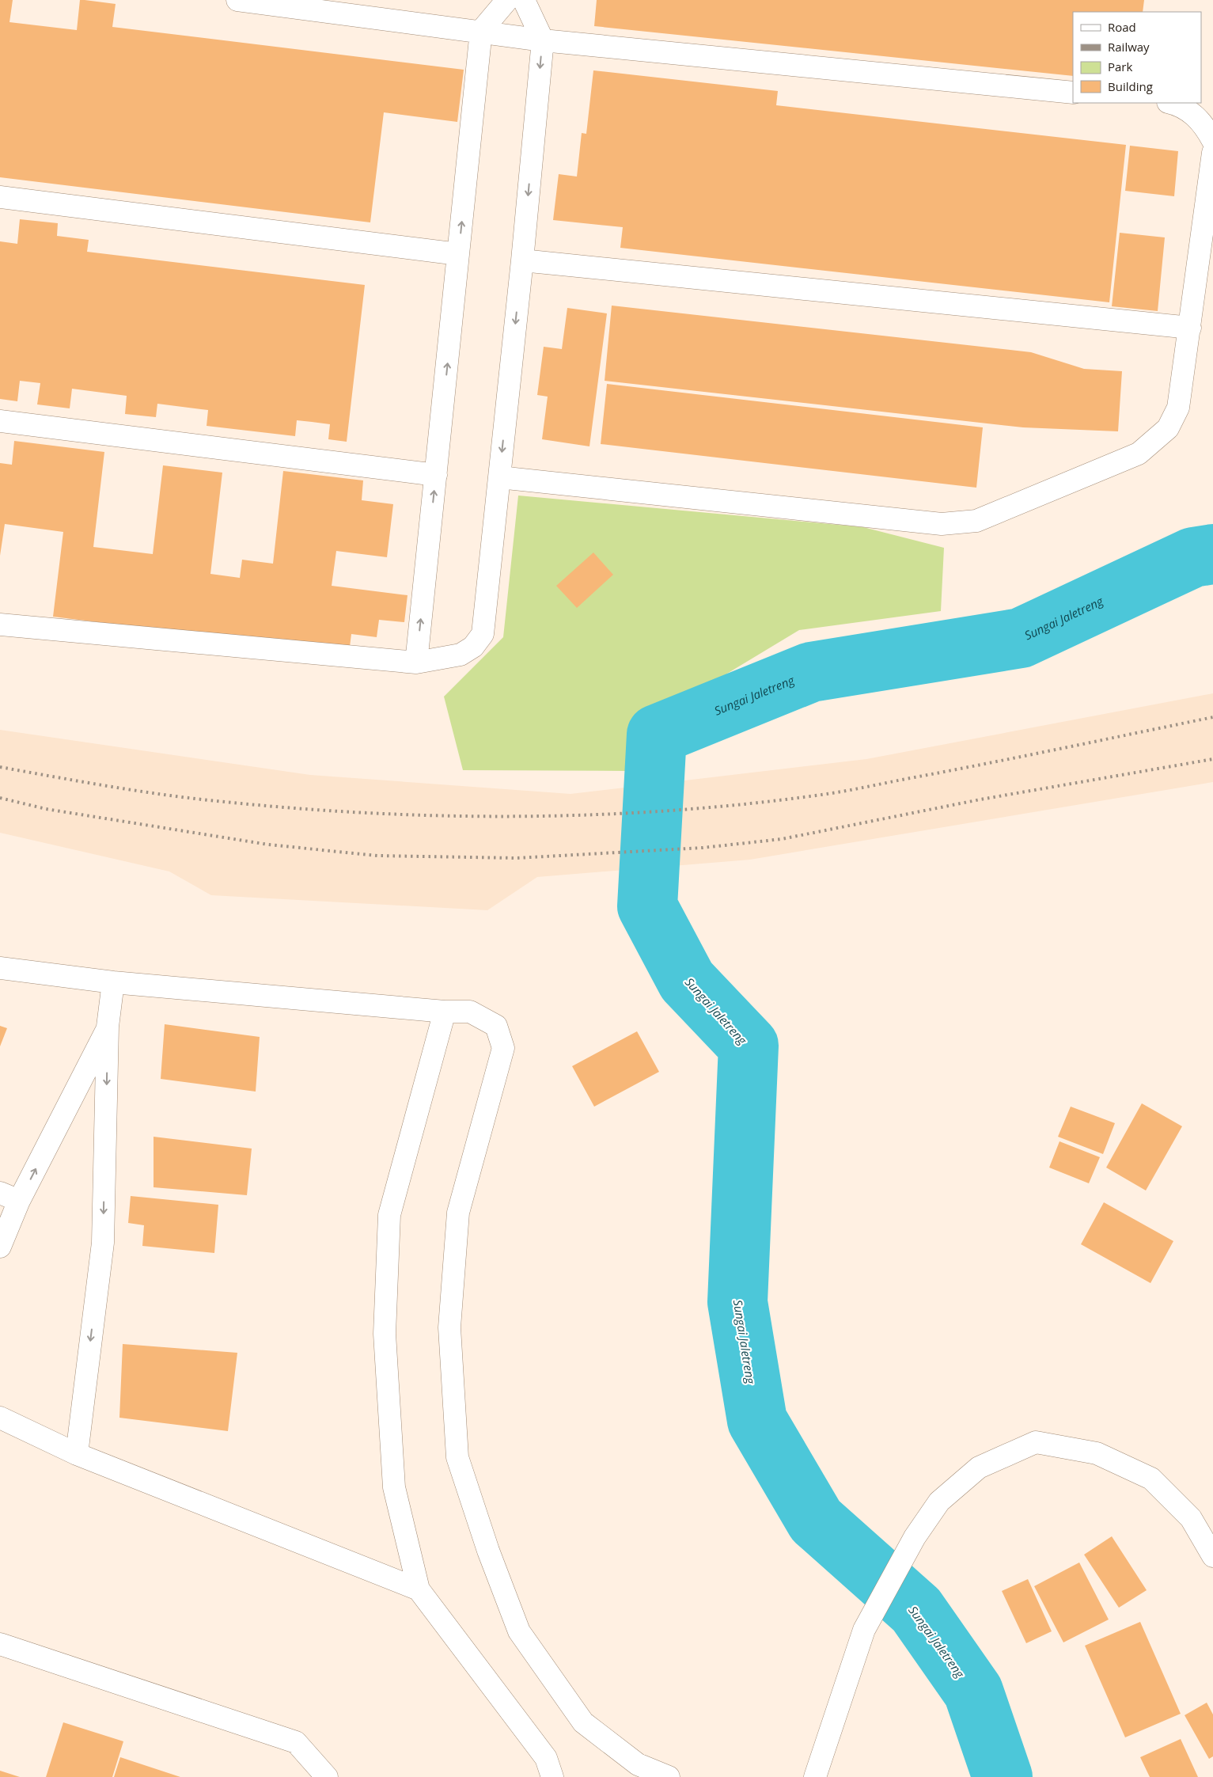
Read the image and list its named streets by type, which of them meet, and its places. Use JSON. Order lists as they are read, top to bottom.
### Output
{
  "water": ["Sungai Jaletreng"],
  "legend": [
    "Road",
    "Railway",
    "Park",
    "Building"
  ]
}
